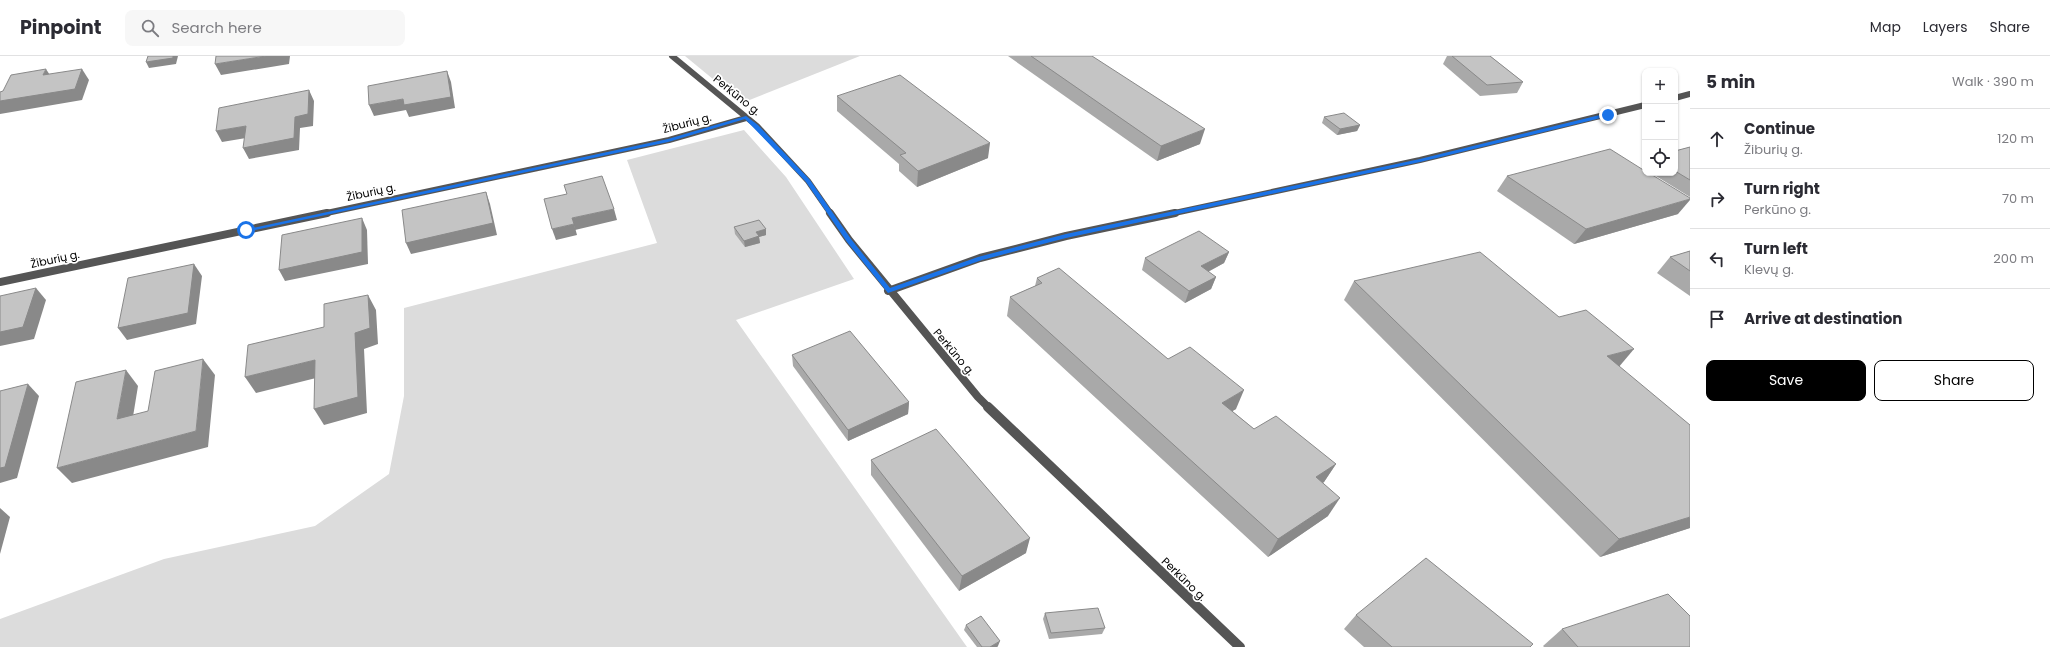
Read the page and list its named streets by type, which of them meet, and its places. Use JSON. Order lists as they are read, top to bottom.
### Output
{
  "streets": {
    "street": ["Perkūno g.", "Žiburių g."]
  },
  "crossings": [
    ["Perkūno g.", "Žiburių g."]
  ],
  "page": {
    "header": "Pinpoint",
    "search": "Search here",
    "nav": ["Map", "Layers", "Share"],
    "heading": ["5 min", "Walk · 390 m"],
    "map_buttons": ["+", "−"],
    "list": [
      ["Continue", "Žiburių g.", "120 m"],
      ["Turn right", "Perkūno g.", "70 m"],
      ["Turn left", "Klevų g.", "200 m"],
      "Arrive at destination"
    ],
    "buttons": ["Save", "Share"]
  }
}
